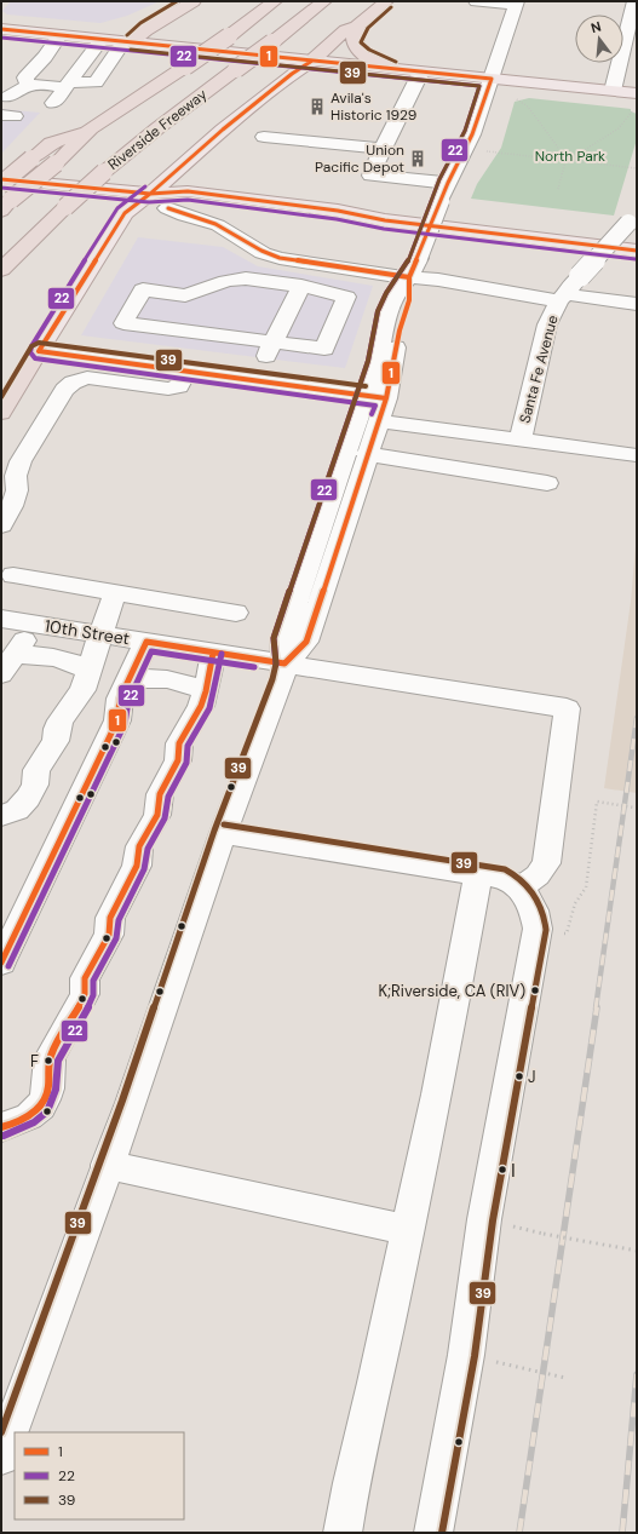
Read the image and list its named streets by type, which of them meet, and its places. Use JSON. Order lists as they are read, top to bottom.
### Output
{
  "streets": {
    "highway": ["Riverside Freeway"],
    "street": ["Santa Fe Avenue", "10th Street"]
  },
  "parks": ["North Park"],
  "places": {
    "building": ["Avila's Historic 1929", "Union Pacific Depot"],
    "other": [
      "K;Riverside, CA (RIV)",
      "F",
      "J",
      "I"
    ]
  },
  "lines": ["transit line 39", "transit line 1", "transit line 22"],
  "legend": ["1", "22", "39"],
  "north": "top"
}
